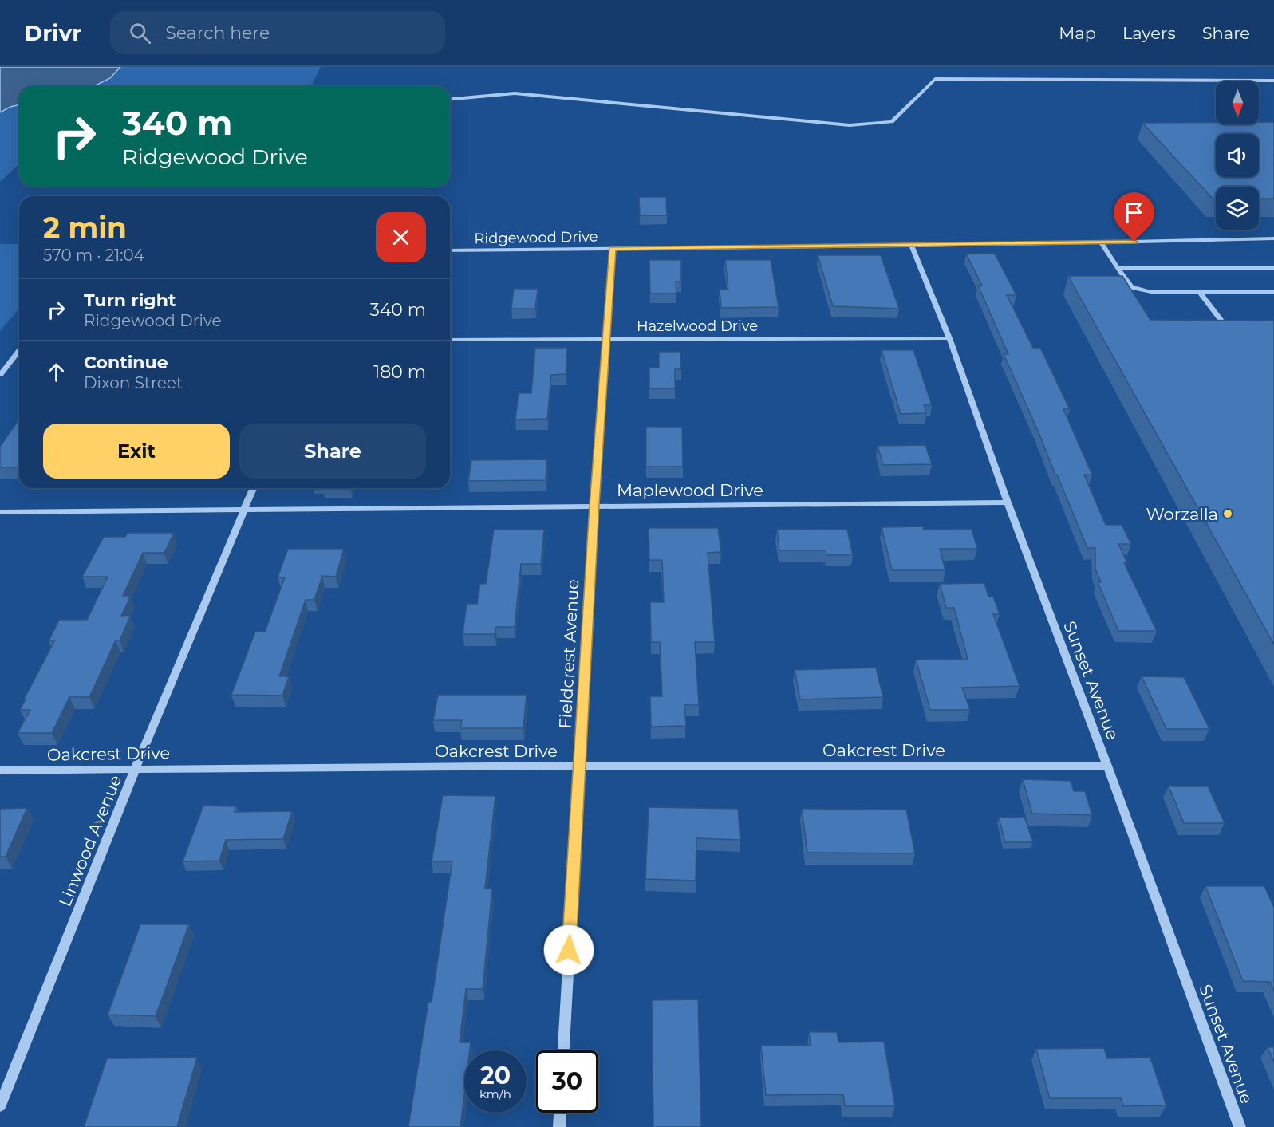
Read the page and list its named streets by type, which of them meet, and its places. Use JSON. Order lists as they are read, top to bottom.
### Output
{
  "streets": {
    "street": [
      "Ridgewood Drive",
      "Hazelwood Drive",
      "Maplewood Drive",
      "Fieldcrest Avenue",
      "Sunset Avenue",
      "Oakcrest Drive",
      "Linwood Avenue"
    ]
  },
  "crossings": [
    ["Ridgewood Drive", "Fieldcrest Avenue"],
    ["Ridgewood Drive", "Sunset Avenue"],
    ["Hazelwood Drive", "Fieldcrest Avenue"],
    ["Hazelwood Drive", "Sunset Avenue"],
    ["Maplewood Drive", "Fieldcrest Avenue"],
    ["Maplewood Drive", "Sunset Avenue"],
    ["Maplewood Drive", "Linwood Avenue"],
    ["Fieldcrest Avenue", "Oakcrest Drive"],
    ["Sunset Avenue", "Oakcrest Drive"],
    ["Oakcrest Drive", "Linwood Avenue"]
  ],
  "places": ["Worzalla"],
  "north": "bottom",
  "page": {
    "header": "Drivr",
    "search": "Search here",
    "nav": ["Map", "Layers", "Share"],
    "turn": ["340 m", "Ridgewood Drive"],
    "heading": ["2 min", "570 m · 21:04"],
    "list": [
      {
        "name": "Turn right",
        "note": "Ridgewood Drive",
        "value": "340 m"
      },
      {
        "name": "Continue",
        "note": "Dixon Street",
        "value": "180 m"
      }
    ],
    "buttons": ["Exit", "Share"],
    "speed": "20 km/h",
    "limit": "30"
  }
}
